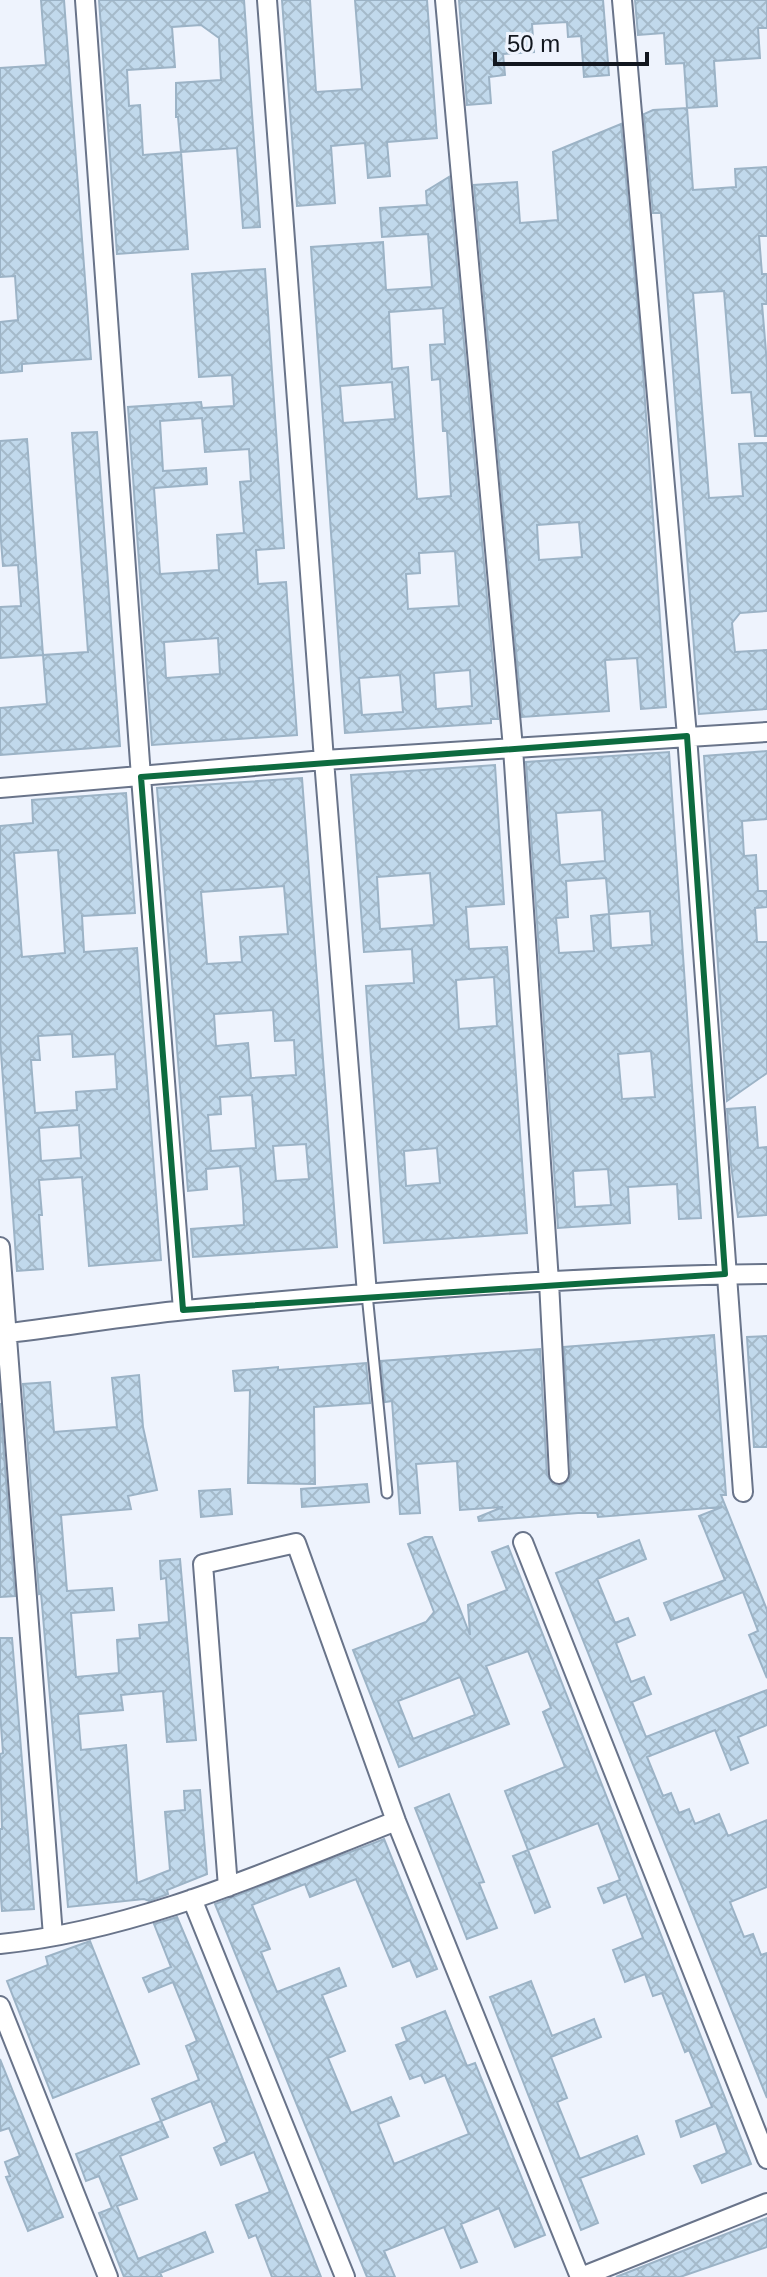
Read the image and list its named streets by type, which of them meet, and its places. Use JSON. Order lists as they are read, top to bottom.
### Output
{
  "scale_bar": "50 m"
}
